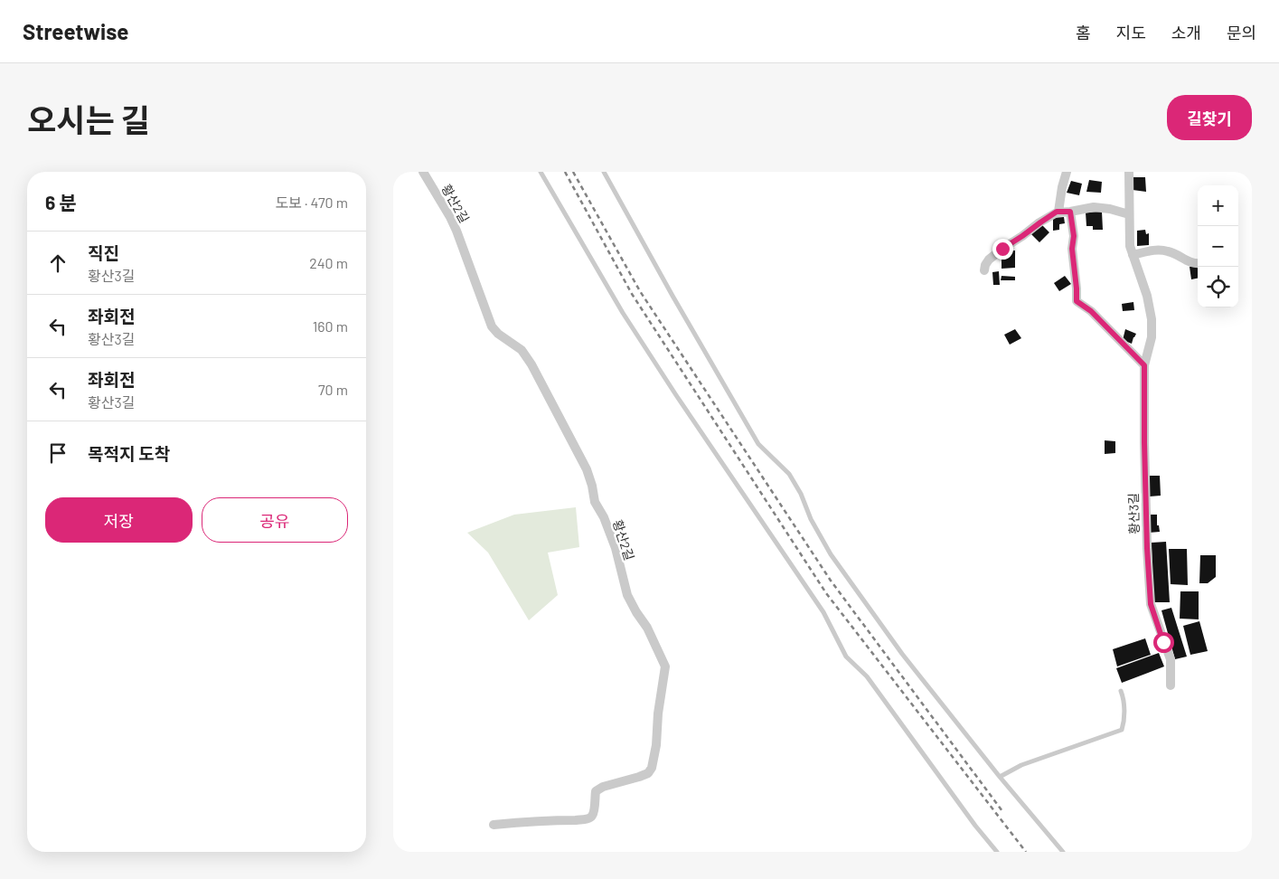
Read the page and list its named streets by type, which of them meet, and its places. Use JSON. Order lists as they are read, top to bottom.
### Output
{
  "streets": {
    "street": ["황산2길", "황산3길"]
  },
  "page": {
    "header": "Streetwise",
    "nav": [
      "홈",
      "지도",
      "소개",
      "문의"
    ],
    "title": "오시는 길",
    "buttons": [
      "길찾기",
      ["저장", "공유"]
    ],
    "heading": ["6 분", "도보 · 470 m"],
    "map_buttons": ["+", "−"],
    "list": [
      ["직진", "황산3길", "240 m"],
      ["좌회전", "황산3길", "160 m"],
      ["좌회전", "황산3길", "70 m"],
      "목적지 도착"
    ]
  }
}
